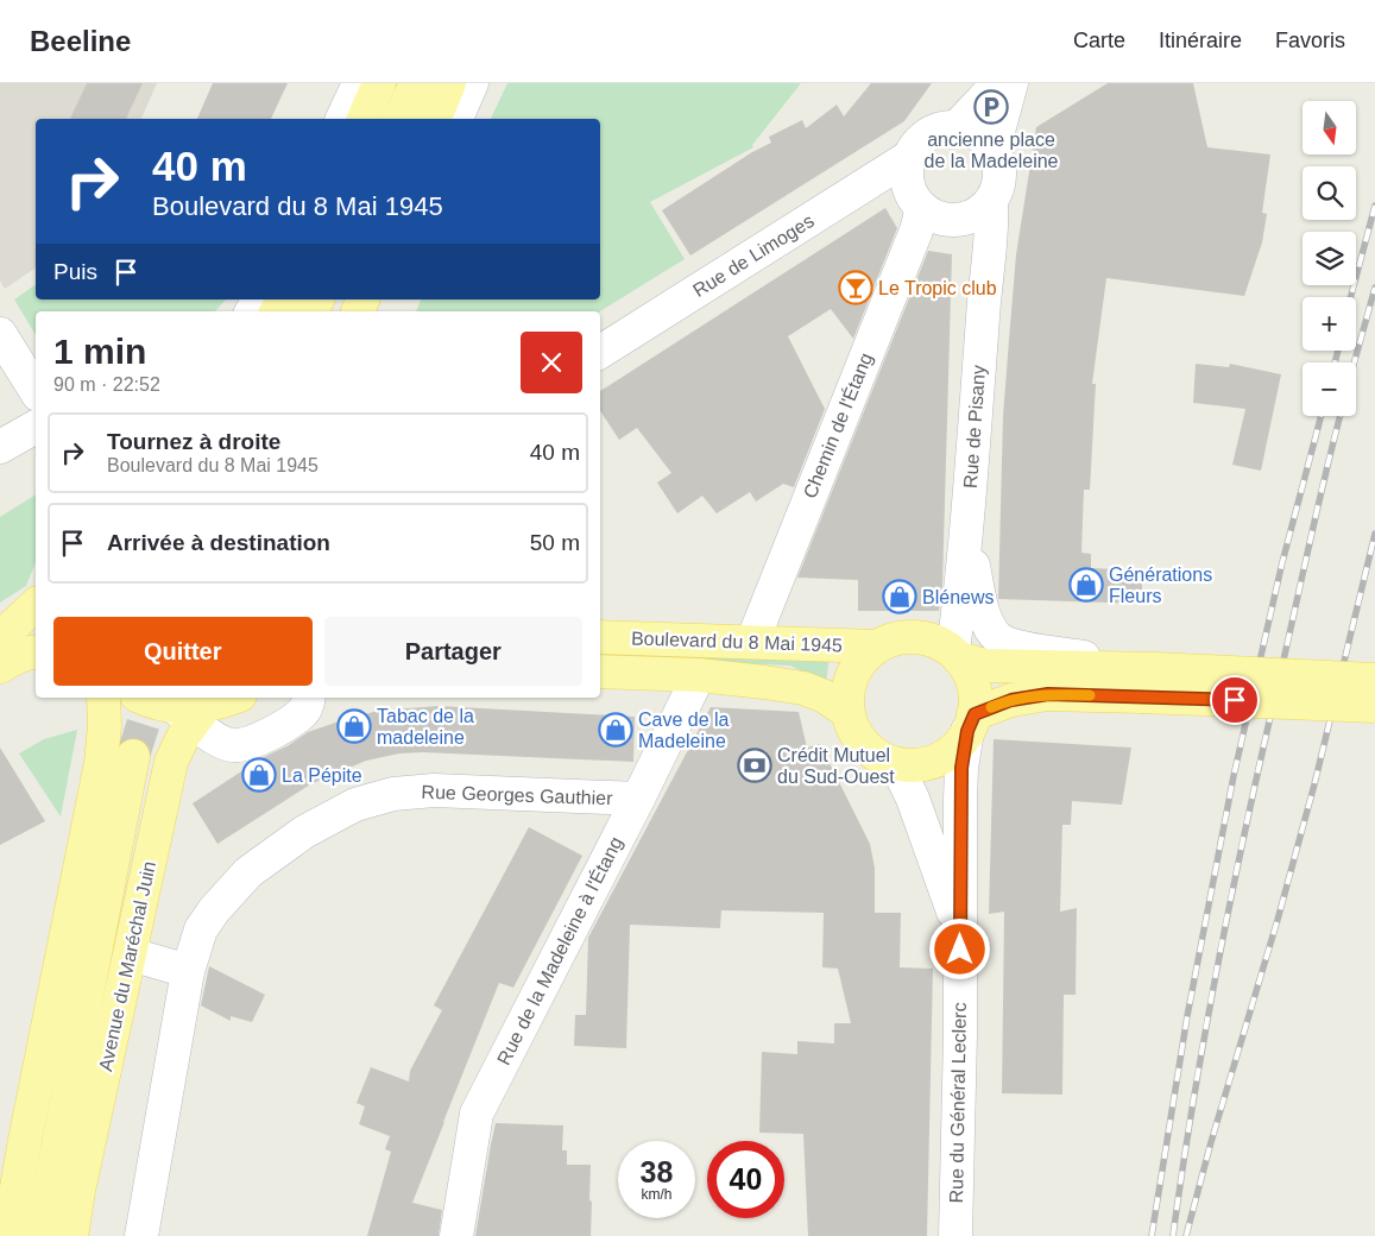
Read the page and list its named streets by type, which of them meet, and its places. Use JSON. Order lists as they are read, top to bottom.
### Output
{
  "streets": {
    "main road": ["Boulevard du 8 Mai 1945", "Avenue du Maréchal Juin"],
    "street": [
      "Rue de Limoges",
      "Chemin de l'Étang",
      "Rue de Pisany",
      "Rue Georges Gauthier",
      "Rue de la Madeleine à l'Étang",
      "Rue du Général Leclerc"
    ]
  },
  "crossings": [
    ["Rue de Limoges", "Chemin de l'Étang"],
    ["Rue de Limoges", "Rue de Pisany"],
    ["Chemin de l'Étang", "Rue de Pisany"],
    ["Chemin de l'Étang", "Boulevard du 8 Mai 1945"],
    ["Rue de Pisany", "Boulevard du 8 Mai 1945"],
    ["Boulevard du 8 Mai 1945", "Rue de la Madeleine à l'Étang"],
    ["Rue Georges Gauthier", "Rue de la Madeleine à l'Étang"]
  ],
  "places": {
    "parking": ["ancienne place de la Madeleine"],
    "bar": ["Le Tropic club"],
    "shop": [
      "Générations Fleurs",
      "Blénews",
      "Tabac de la madeleine",
      "Cave de la Madeleine",
      "La Pépite"
    ],
    "bank": ["Crédit Mutuel du Sud-Ouest"]
  },
  "north": "bottom",
  "page": {
    "header": "Beeline",
    "nav": ["Carte", "Itinéraire", "Favoris"],
    "map_buttons": ["+", "−"],
    "turn": ["40 m", "Boulevard du 8 Mai 1945"],
    "then": "Puis",
    "heading": ["1 min", "90 m · 22:52"],
    "list": [
      {
        "name": "Tournez à droite",
        "note": "Boulevard du 8 Mai 1945",
        "value": "40 m"
      },
      {
        "name": "Arrivée à destination",
        "value": "50 m"
      }
    ],
    "buttons": ["Quitter", "Partager"],
    "speed": "38 km/h",
    "limit": "40"
  }
}
